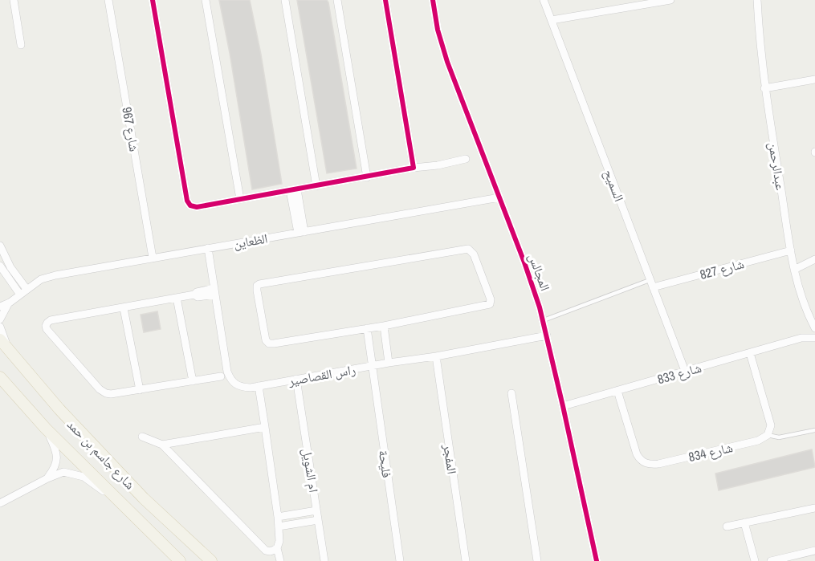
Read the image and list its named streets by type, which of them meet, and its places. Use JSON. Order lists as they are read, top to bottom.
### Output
{
  "streets": {
    "main road": ["شارع جاسم بن حمد"],
    "street": [
      "شارع 967",
      "عبدالرحمن",
      "السميح",
      "الظعاين",
      "شارع 827",
      "المجالس",
      "شارع 833",
      "راس القصاصير",
      "شارع 834",
      "المفجر",
      "فليحة",
      "ام الشويل"
    ]
  },
  "crossings": [
    ["شارع 967", "الظعاين"],
    ["عبدالرحمن", "شارع 827"],
    ["عبدالرحمن", "شارع 833"],
    ["السميح", "شارع 827"],
    ["السميح", "شارع 833"],
    ["الظعاين", "المجالس"],
    ["الظعاين", "راس القصاصير"],
    ["المجالس", "شارع 833"],
    ["المجالس", "راس القصاصير"],
    ["شارع 833", "شارع 834"],
    ["راس القصاصير", "المفجر"],
    ["راس القصاصير", "فليحة"],
    ["راس القصاصير", "ام الشويل"]
  ]
}
